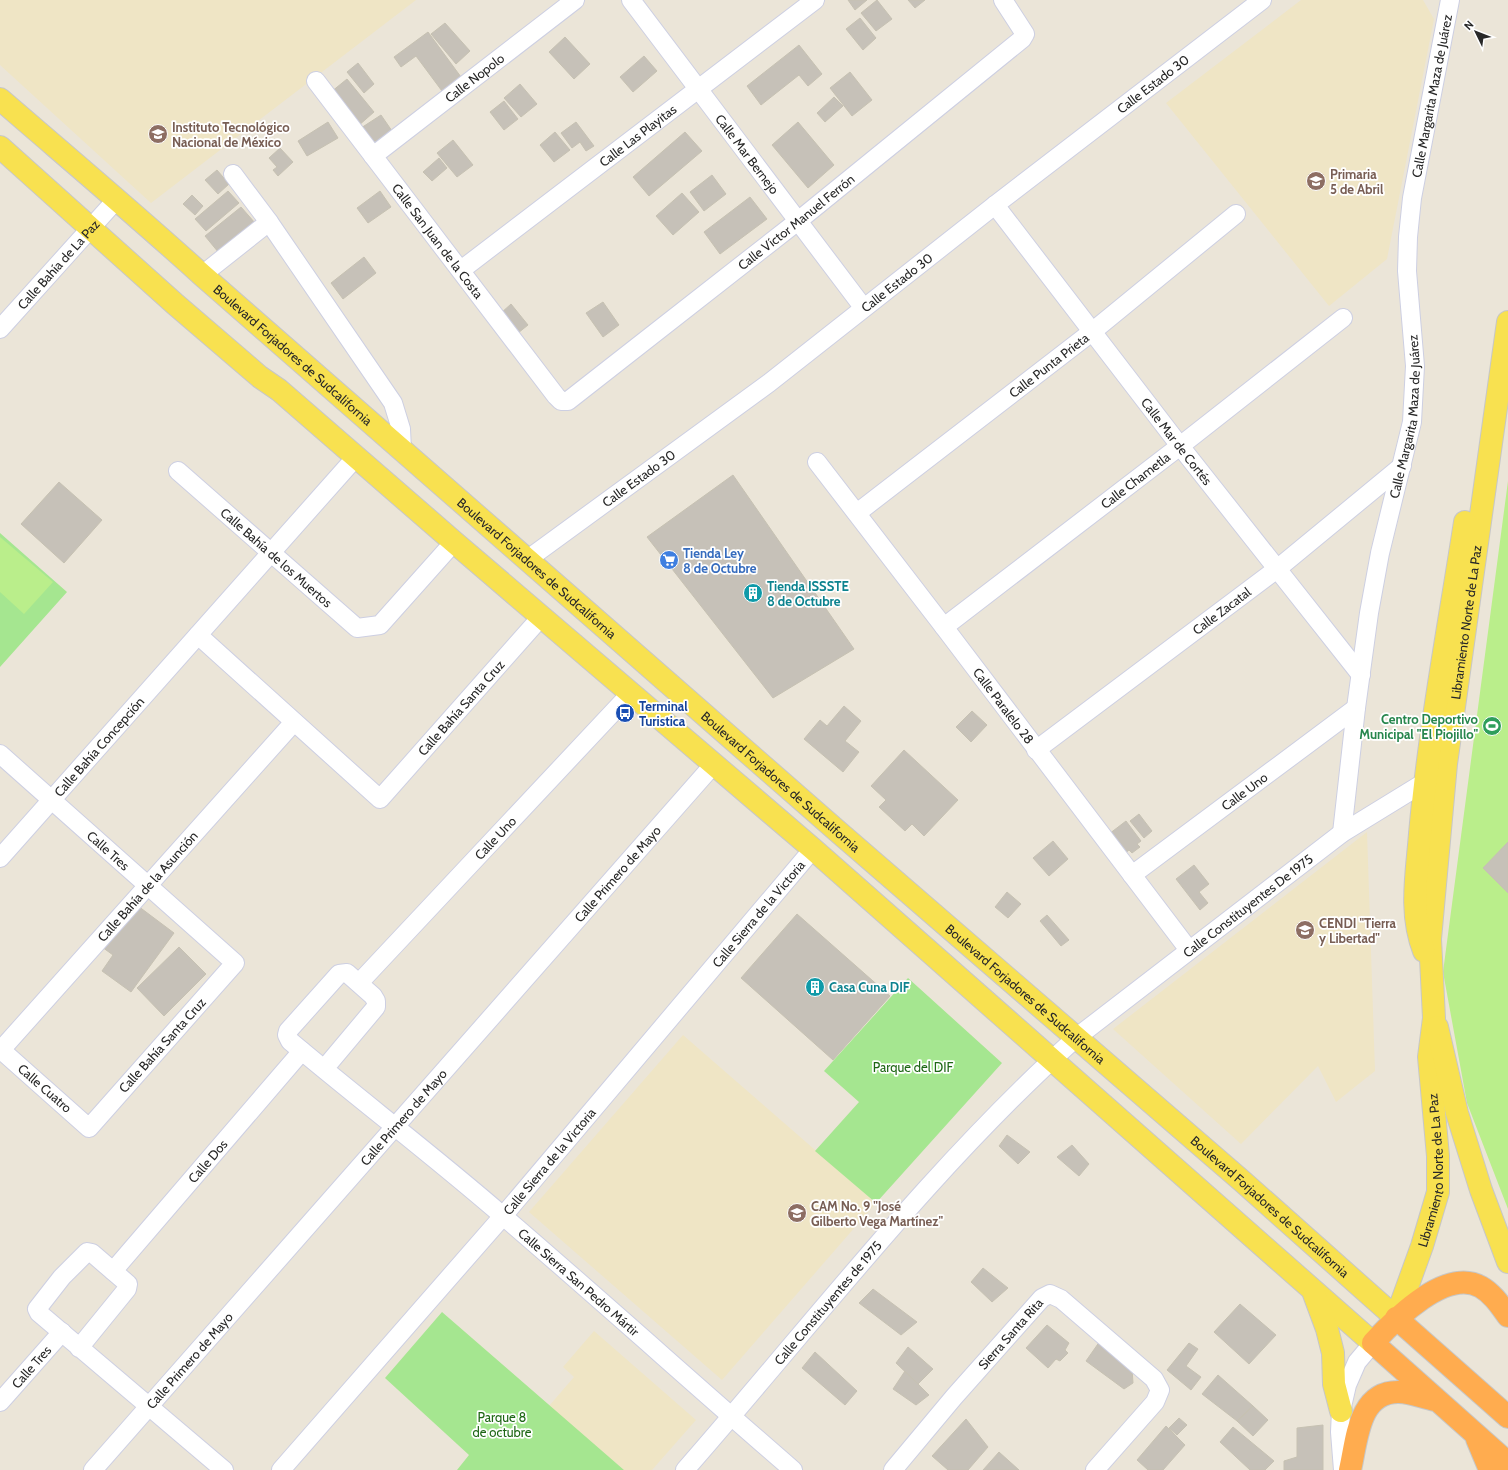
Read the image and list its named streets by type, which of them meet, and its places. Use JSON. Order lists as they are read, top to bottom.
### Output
{
  "streets": {
    "highway": ["Boulevard Forjadores de Sudcalifornia"],
    "main road": ["Libramiento Norte de La Paz"],
    "street": [
      "Calle Nopolo",
      "Calle Estado 30",
      "Calle Margarita Maza de Juárez",
      "Calle Las Playitas",
      "Calle Mar Bernejo",
      "Calle Víctor Manuel Ferrón",
      "Calle San Juan de la Costa",
      "Calle Bahía de La Paz",
      "Calle Punta Prieta",
      "Calle Mar de Cortés",
      "Calle Chametla",
      "Calle Bahía de los Muertos",
      "Calle Zacatal",
      "Calle Paralelo 28",
      "Calle Bahía Santa Cruz",
      "Calle Bahía Concepción",
      "Calle Uno",
      "Calle Tres",
      "Calle Primero de Mayo",
      "Calle Bahía de la Asunción",
      "Calle Constituyentes De 1975",
      "Calle Sierra de la Victoria",
      "Calle Cuatro",
      "Calle Dos",
      "Calle Sierra San Pedro Mártir",
      "Calle Constituyentes de 1975",
      "Sierra Santa Rita"
    ]
  },
  "crossings": [
    ["Calle Nopolo", "Calle San Juan de la Costa"],
    ["Calle Estado 30", "Calle Mar Bernejo"],
    ["Calle Estado 30", "Boulevard Forjadores de Sudcalifornia"],
    ["Calle Estado 30", "Calle Mar de Cortés"],
    ["Calle Margarita Maza de Juárez", "Calle Mar de Cortés"],
    ["Calle Margarita Maza de Juárez", "Calle Zacatal"],
    ["Calle Margarita Maza de Juárez", "Calle Uno"],
    ["Calle Margarita Maza de Juárez", "Calle Constituyentes De 1975"],
    ["Calle Las Playitas", "Calle Mar Bernejo"],
    ["Calle Las Playitas", "Calle San Juan de la Costa"],
    ["Calle Mar Bernejo", "Calle Víctor Manuel Ferrón"],
    ["Calle Víctor Manuel Ferrón", "Calle San Juan de la Costa"],
    ["Calle Bahía de La Paz", "Boulevard Forjadores de Sudcalifornia"],
    ["Boulevard Forjadores de Sudcalifornia", "Libramiento Norte de La Paz"],
    ["Boulevard Forjadores de Sudcalifornia", "Calle Constituyentes De 1975"],
    ["Boulevard Forjadores de Sudcalifornia", "Calle Constituyentes de 1975"],
    ["Calle Punta Prieta", "Calle Mar de Cortés"],
    ["Calle Punta Prieta", "Calle Paralelo 28"],
    ["Calle Mar de Cortés", "Calle Chametla"],
    ["Calle Mar de Cortés", "Calle Zacatal"],
    ["Calle Chametla", "Calle Paralelo 28"],
    ["Calle Bahía de los Muertos", "Calle Bahía Concepción"],
    ["Calle Zacatal", "Calle Paralelo 28"],
    ["Calle Paralelo 28", "Calle Uno"],
    ["Calle Paralelo 28", "Calle Constituyentes De 1975"],
    ["Calle Bahía Santa Cruz", "Calle Tres"],
    ["Calle Bahía Santa Cruz", "Calle Bahía de la Asunción"],
    ["Calle Bahía Santa Cruz", "Calle Cuatro"],
    ["Calle Bahía Concepción", "Calle Tres"],
    ["Calle Uno", "Calle Sierra San Pedro Mártir"],
    ["Calle Tres", "Calle Bahía de la Asunción"],
    ["Calle Primero de Mayo", "Calle Sierra San Pedro Mártir"],
    ["Calle Bahía de la Asunción", "Calle Cuatro"],
    ["Calle Constituyentes De 1975", "Calle Constituyentes de 1975"],
    ["Calle Sierra de la Victoria", "Calle Sierra San Pedro Mártir"],
    ["Calle Dos", "Calle Sierra San Pedro Mártir"],
    ["Calle Sierra San Pedro Mártir", "Calle Constituyentes de 1975"]
  ],
  "parks": ["Parque del DIF", "Parque 8 de octubre"],
  "places": {
    "school or university": [
      "Instituto Tecnológico Nacional de México",
      "Primaria 5 de Abril",
      "CENDI \"Tierra y Libertad\"",
      "CAM No. 9 \"José Gilberto Vega Martínez\""
    ],
    "supermarket": ["Tienda Ley 8 de Octubre"],
    "building": ["Tienda ISSSTE 8 de Octubre", "Casa Cuna DIF"],
    "bus stop": ["Terminal Turistica"],
    "sports": ["Centro Deportivo Municipal \"El Piojillo\""]
  },
  "north": "top left"
}
